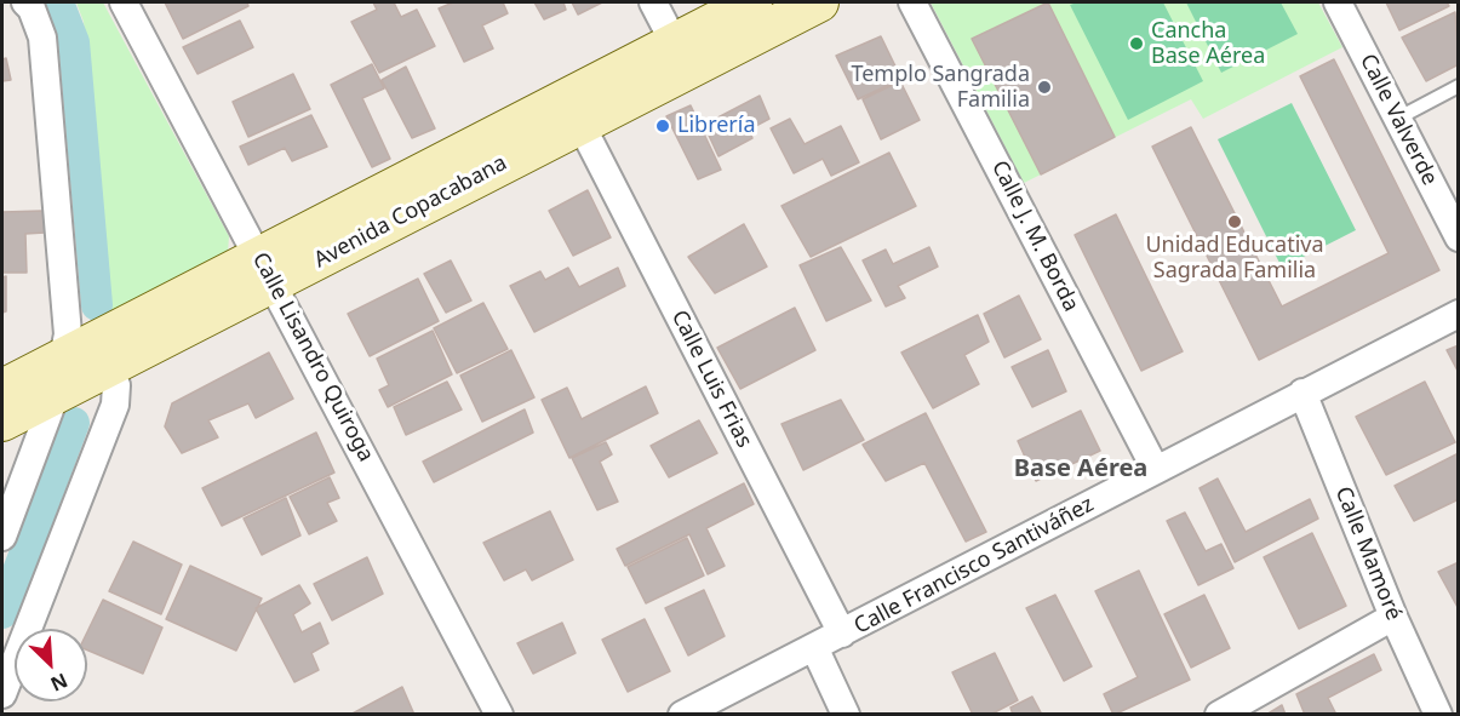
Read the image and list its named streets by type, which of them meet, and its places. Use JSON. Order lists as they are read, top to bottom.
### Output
{
  "streets": {
    "main road": ["Avenida Copacabana"],
    "street": [
      "Calle Valverde",
      "Calle J. M. Borda",
      "Calle Lisandro Quiroga",
      "Calle Luis Frias",
      "Calle Mamoré",
      "Calle Francisco Santiváñez"
    ]
  },
  "crossings": [
    ["Avenida Copacabana", "Calle Lisandro Quiroga"],
    ["Avenida Copacabana", "Calle Luis Frias"],
    ["Calle J. M. Borda", "Calle Francisco Santiváñez"],
    ["Calle Luis Frias", "Calle Francisco Santiváñez"],
    ["Calle Mamoré", "Calle Francisco Santiváñez"]
  ],
  "districts": ["Base Aérea"],
  "places": [
    "Cancha Base Aérea",
    "Templo Sangrada Familia",
    "Librería",
    "Unidad Educativa Sagrada Familia"
  ],
  "north": "bottom right"
}
